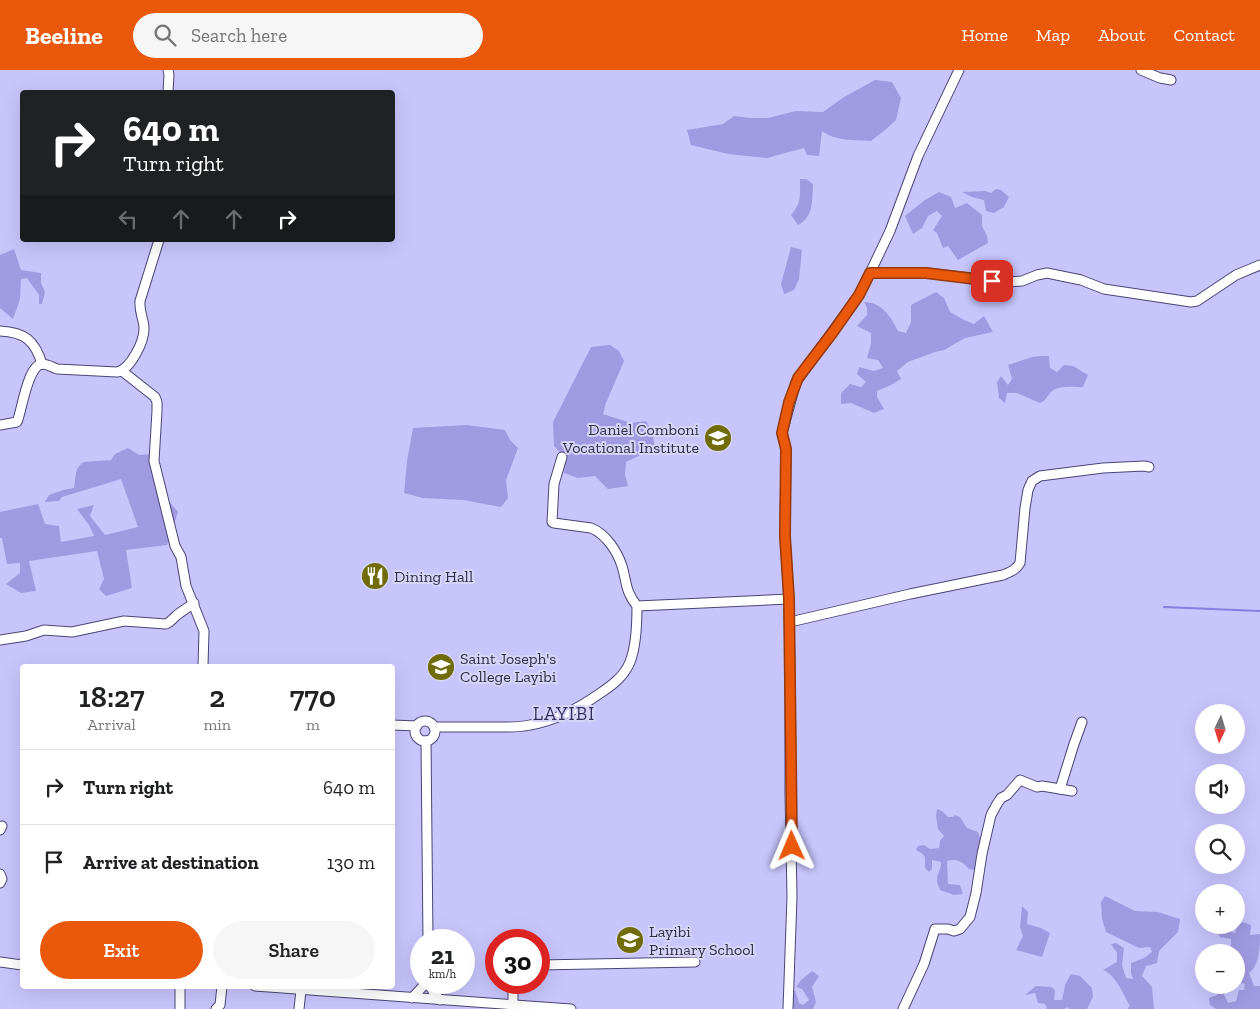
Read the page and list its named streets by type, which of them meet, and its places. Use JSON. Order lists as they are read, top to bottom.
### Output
{
  "districts": ["LAYIBI"],
  "places": {
    "school or university": ["Daniel Comboni Vocational Institute", "Saint Joseph's College Layibi", "Layibi Primary School"],
    "restaurant": ["Dining Hall"]
  },
  "north": "bottom",
  "page": {
    "header": "Beeline",
    "search": "Search here",
    "nav": [
      "Home",
      "Map",
      "About",
      "Contact"
    ],
    "turn": ["640 m", "Turn right"],
    "eta": [
      "18:27",
      "Arrival",
      "2",
      "min",
      "770",
      "m"
    ],
    "map_buttons": ["+", "−"],
    "list": [
      {
        "name": "Turn right",
        "value": "640 m"
      },
      {
        "name": "Arrive at destination",
        "value": "130 m"
      }
    ],
    "buttons": ["Exit", "Share"],
    "speed": "21 km/h",
    "limit": "30"
  }
}
